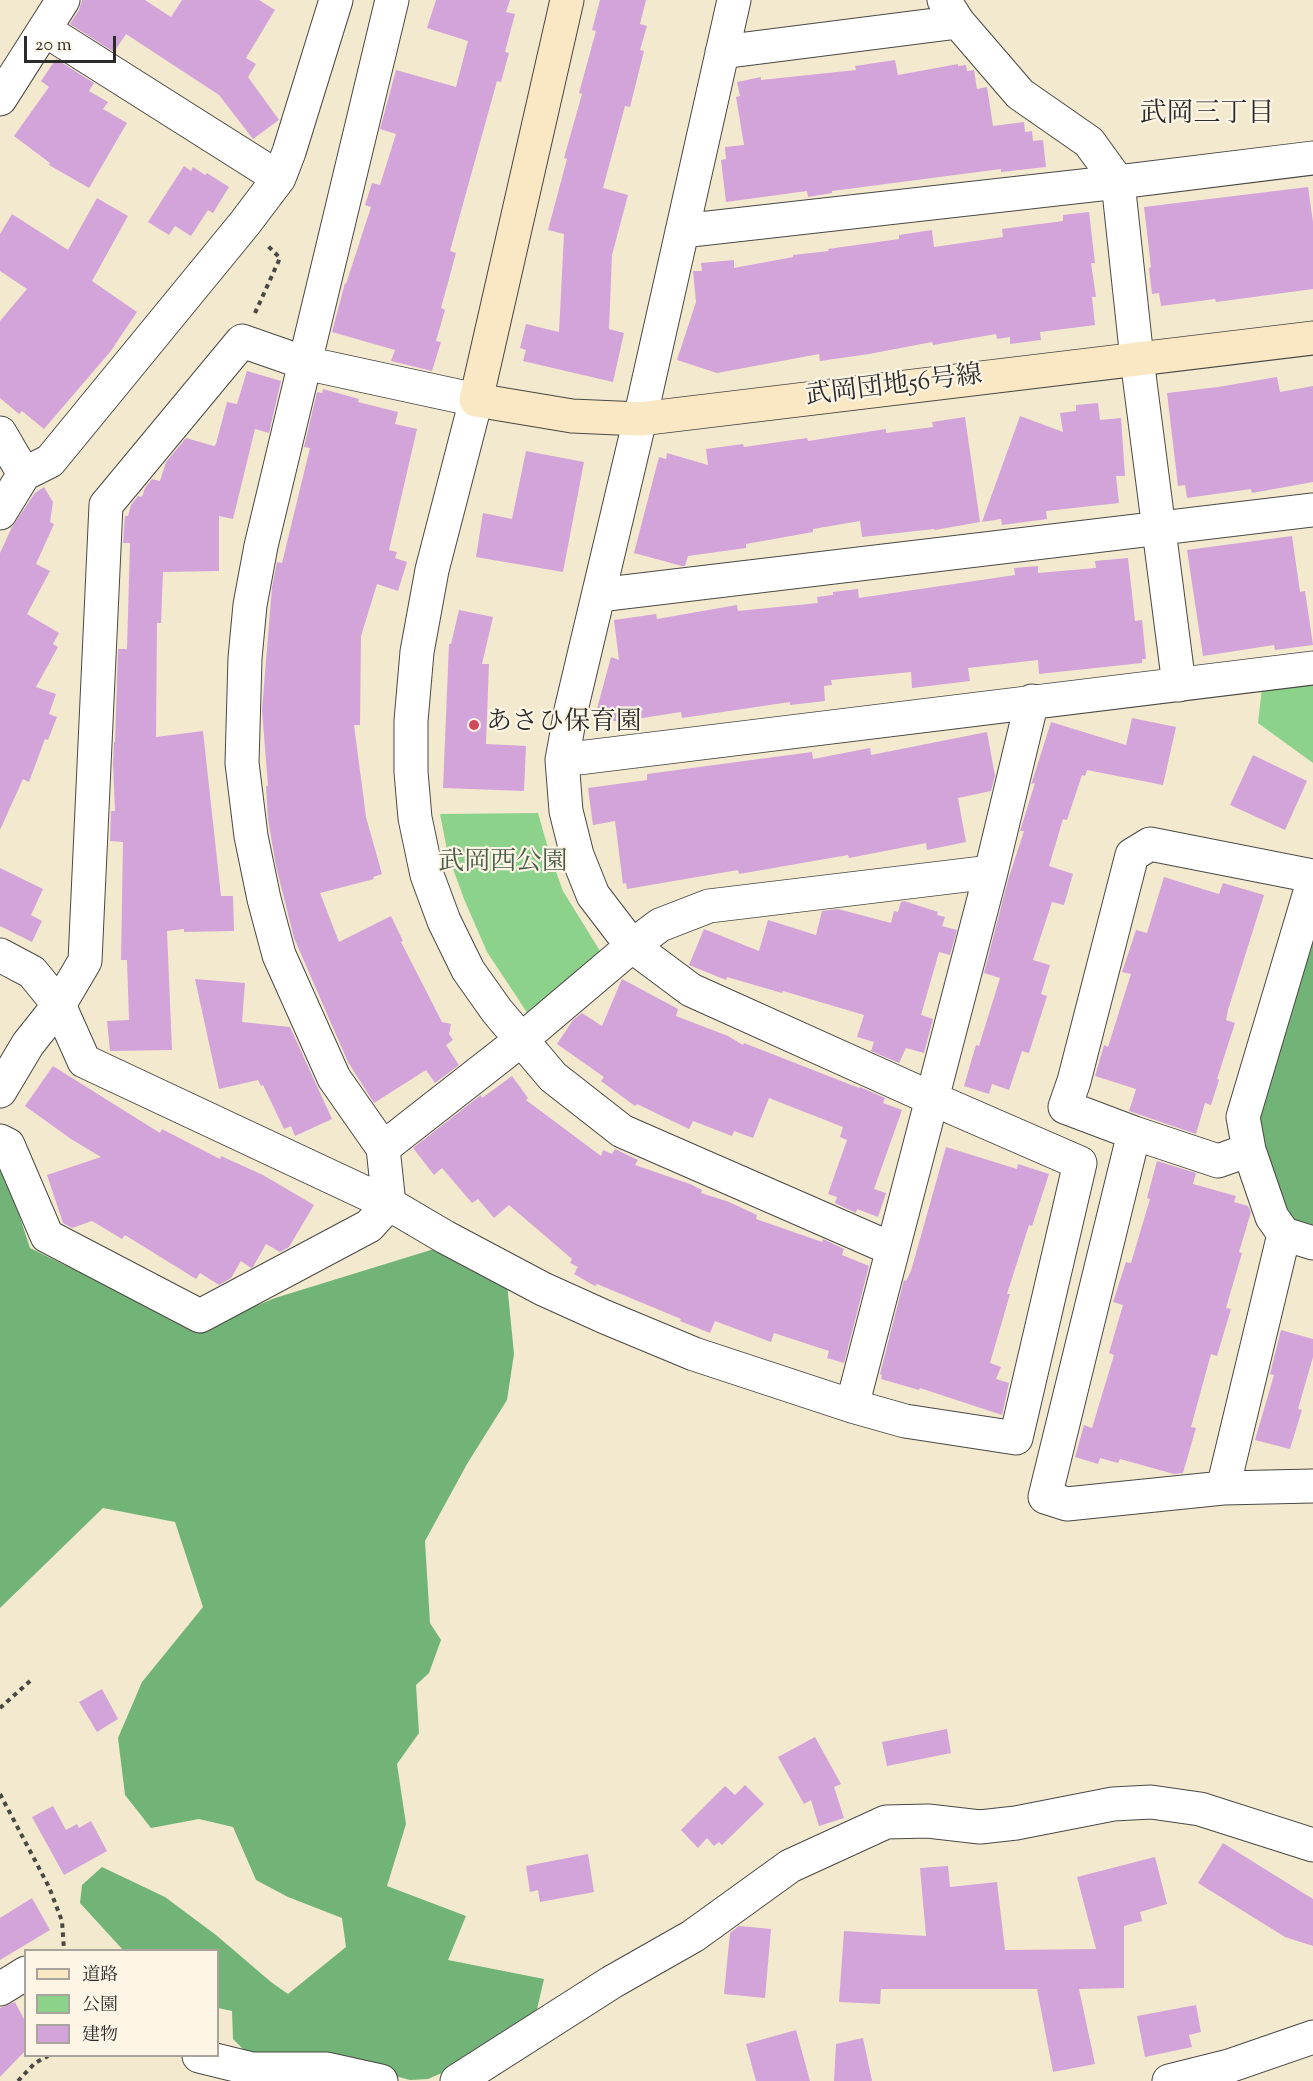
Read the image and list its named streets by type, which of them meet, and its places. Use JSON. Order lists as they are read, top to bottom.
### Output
{
  "streets": {
    "street": ["武岡団地56号線"]
  },
  "districts": ["武岡三丁目"],
  "parks": ["武岡西公園"],
  "places": ["あさひ保育園"],
  "legend": ["道路", "公園", "建物"],
  "scale_bar": "20 m"
}
